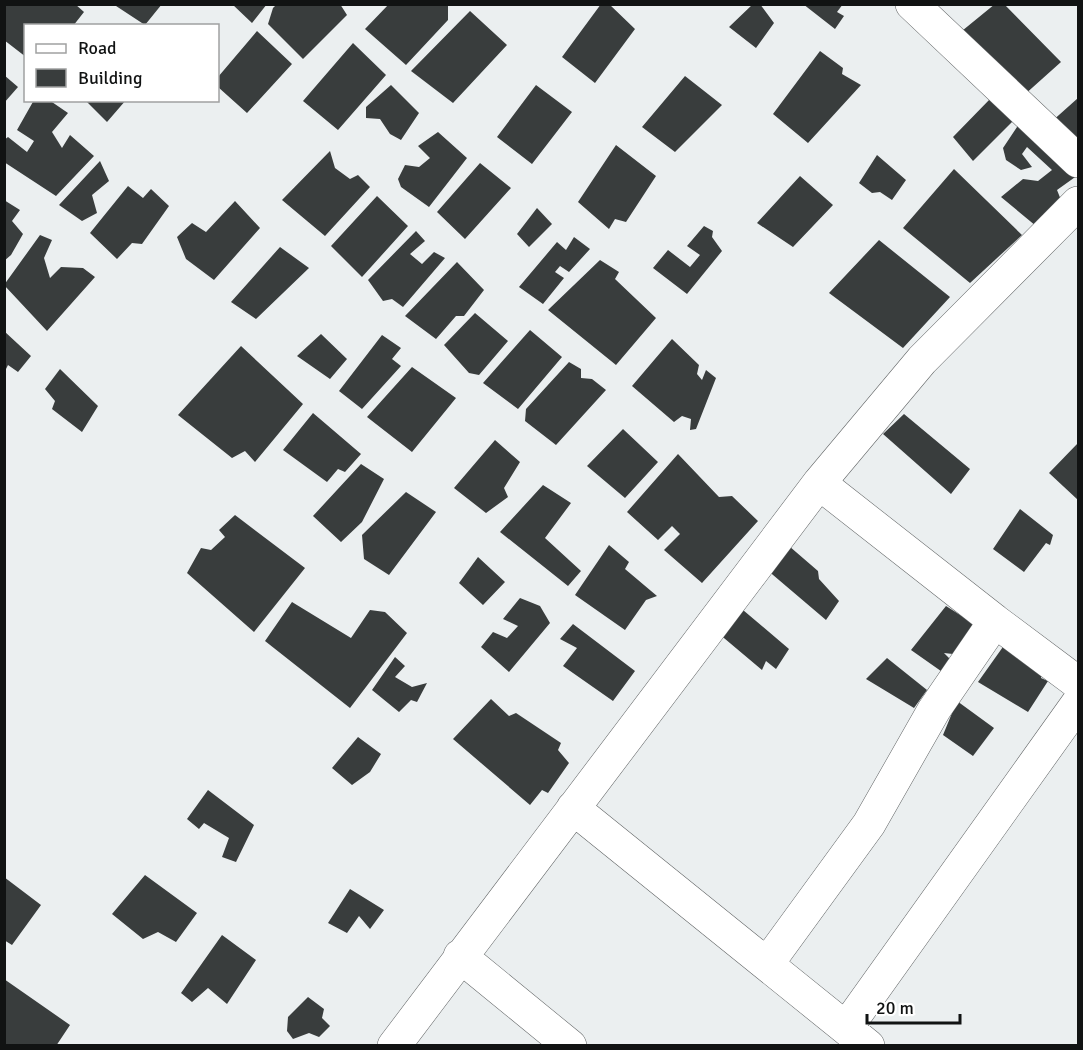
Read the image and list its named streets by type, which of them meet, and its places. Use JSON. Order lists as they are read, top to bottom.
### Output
{
  "legend": ["Road", "Building"],
  "scale_bar": "20 m"
}
